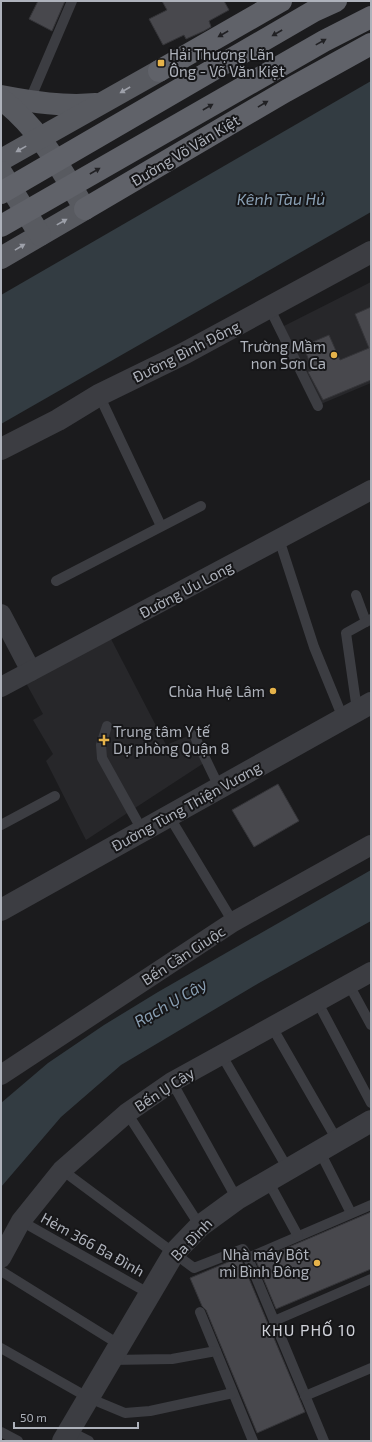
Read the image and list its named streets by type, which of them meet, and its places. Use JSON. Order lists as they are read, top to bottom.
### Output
{
  "streets": {
    "highway": ["Đường Võ Văn Kiệt"],
    "street": [
      "Đường Bình Đông",
      "Đường Ưu Long",
      "Đường Tùng Thiện Vương",
      "Bến Cần Giuộc",
      "Bến Ụ Cây",
      "Ba Đình"
    ],
    "lane": ["Hẻm 366 Ba Đình"]
  },
  "crossings": [
    ["Bến Ụ Cây", "Hẻm 366 Ba Đình"],
    ["Ba Đình", "Hẻm 366 Ba Đình"]
  ],
  "districts": ["KHU PHỐ 10"],
  "water": ["Kênh Tàu Hủ", "Rạch Ụ Cây"],
  "places": {
    "transit": ["Hải Thượng Lãn Ông - Võ Văn Kiệt"],
    "other": ["Trường Mầm non Sơn Ca", "Chùa Huệ Lâm", "Nhà máy Bột mì Bình Đông"],
    "health": ["Trung tâm Y tế Dự phòng Quận 8"]
  },
  "scale_bar": "50 m"
}
